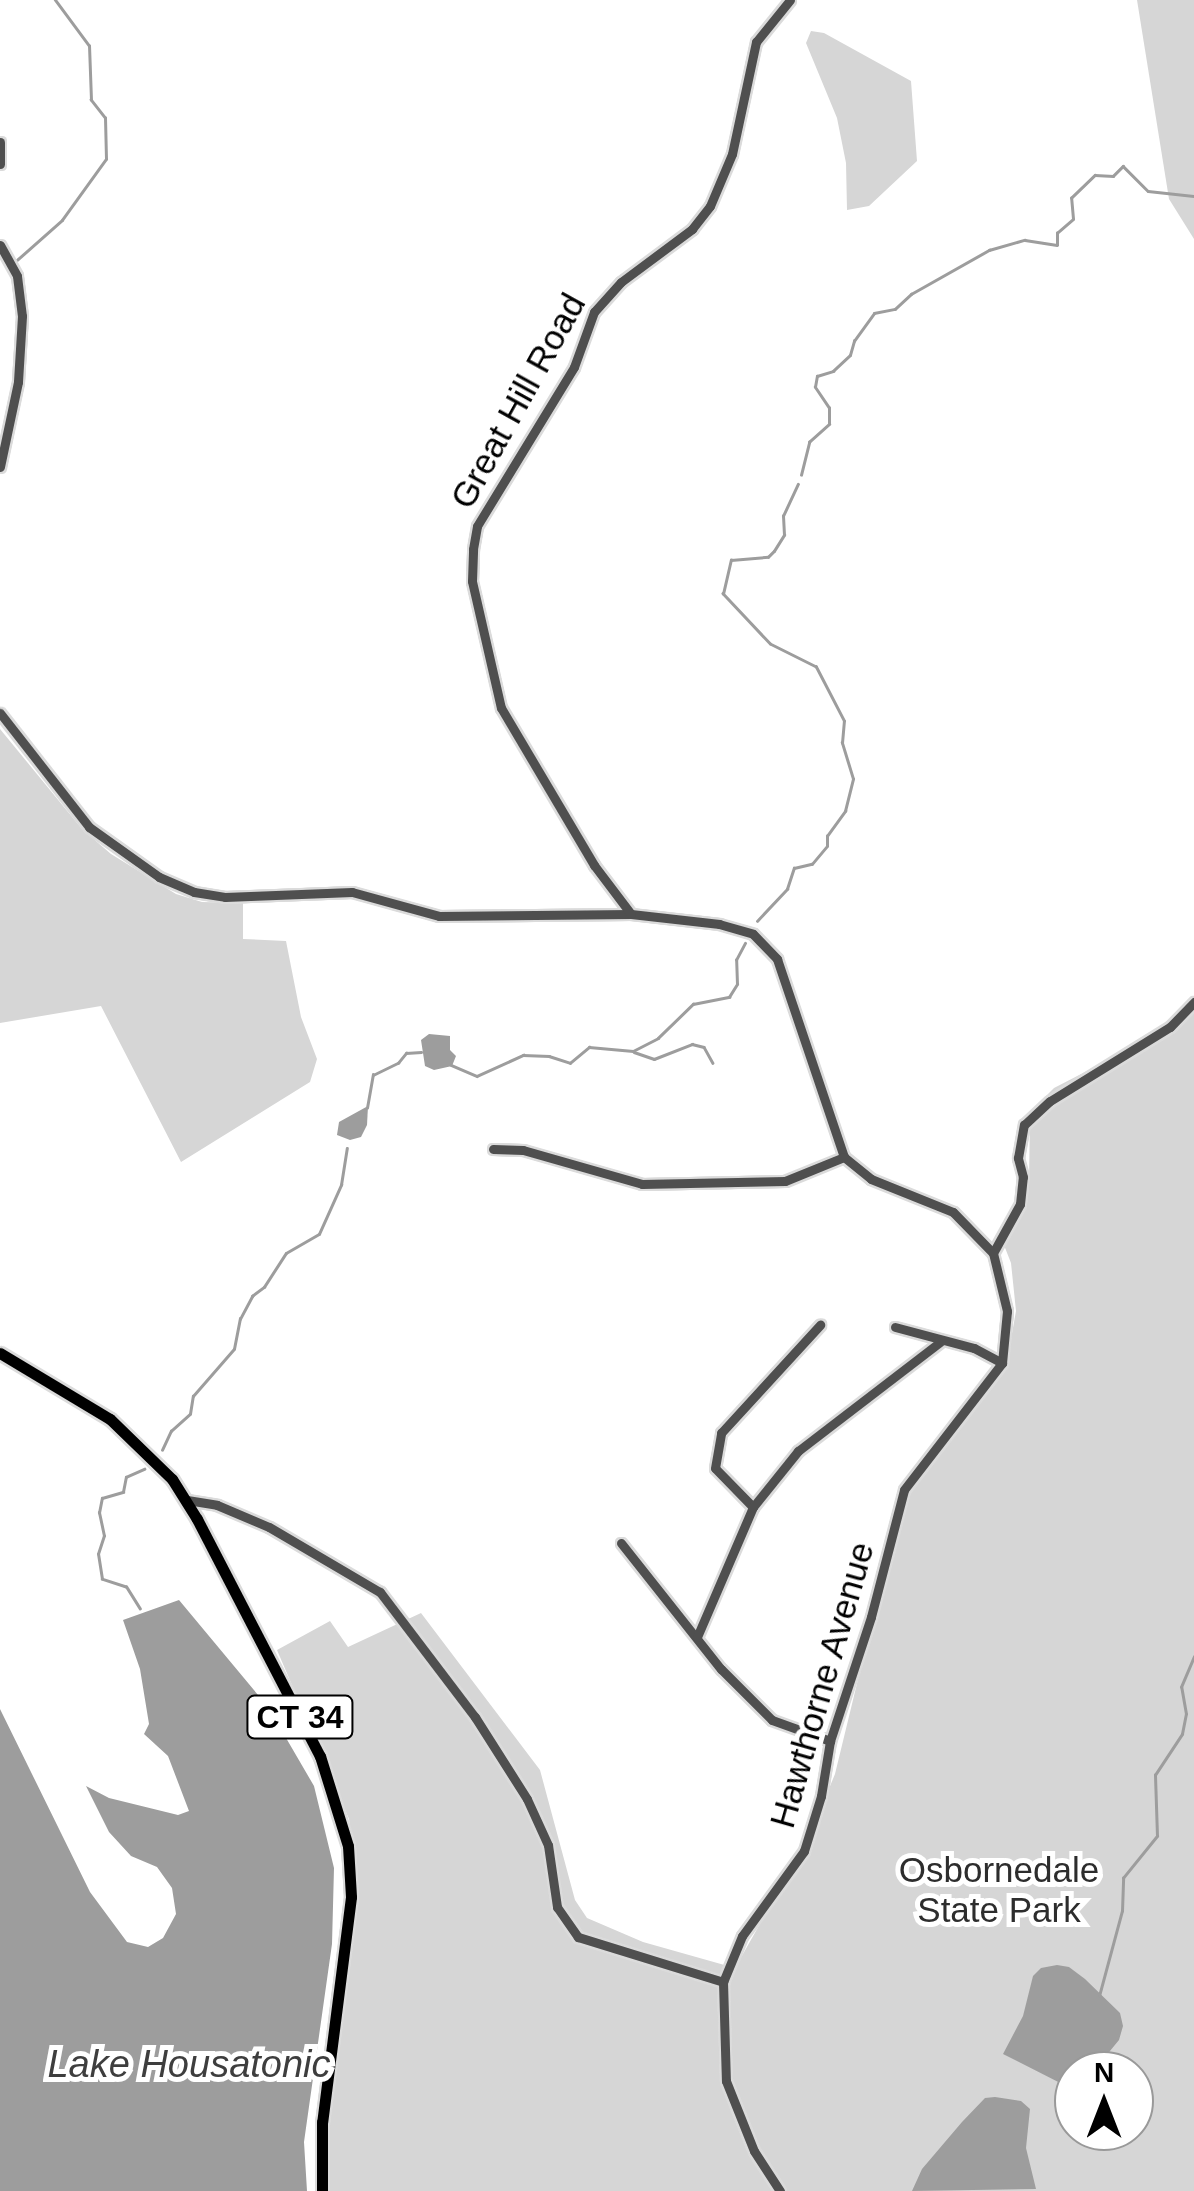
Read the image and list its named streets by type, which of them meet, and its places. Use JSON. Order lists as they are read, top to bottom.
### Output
{
  "streets": {
    "main road": ["CT 34"],
    "street": ["Great Hill Road", "Hawthorne Avenue"]
  },
  "water": ["Lake Housatonic"],
  "parks": ["Osbornedale State Park"],
  "north": "top"
}
